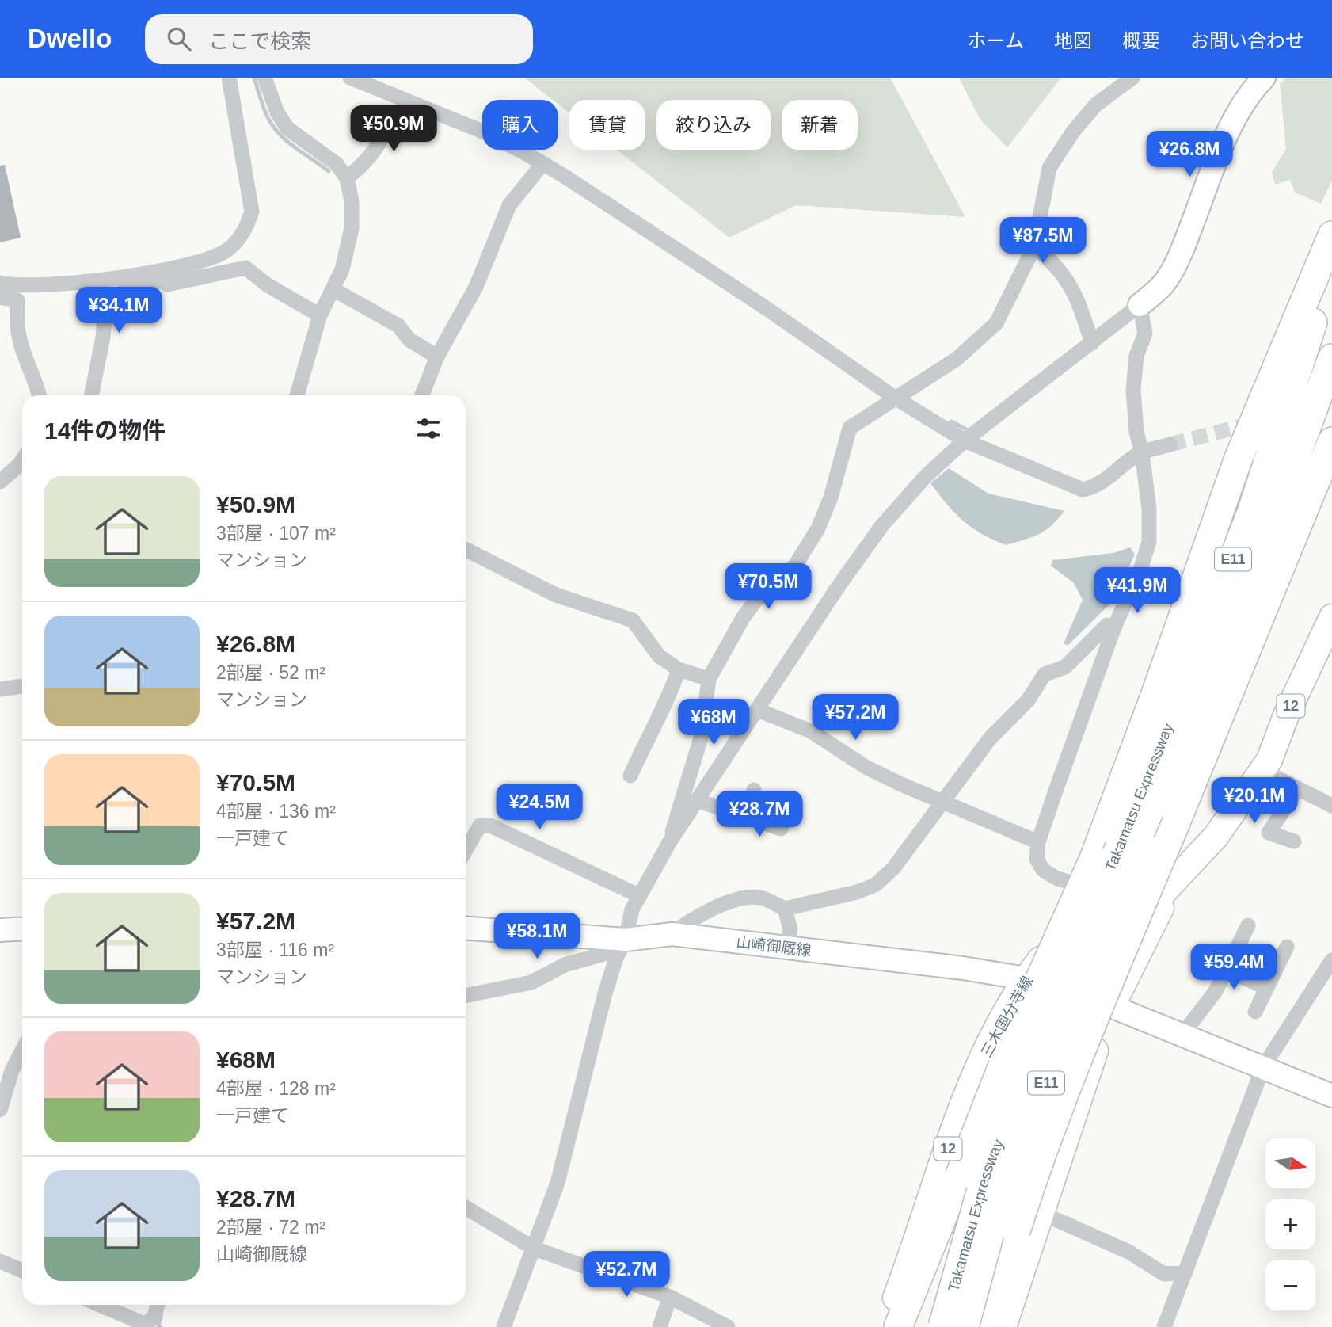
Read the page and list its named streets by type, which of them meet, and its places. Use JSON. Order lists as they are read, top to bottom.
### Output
{
  "streets": {
    "highway": ["E11", "Takamatsu Expressway"],
    "main road": ["12", "山崎御厩線", "三木国分寺線"]
  },
  "crossings": [
    ["山崎御厩線", "三木国分寺線"]
  ],
  "north": "right",
  "page": {
    "header": "Dwello",
    "search": "ここで検索",
    "nav": [
      "ホーム",
      "地図",
      "概要",
      "お問い合わせ"
    ],
    "chip": [
      "購入",
      "賃貸",
      "絞り込み",
      "新着"
    ],
    "price": [
      "¥50.9M",
      "¥26.8M",
      "¥87.5M",
      "¥34.1M",
      "¥70.5M",
      "¥41.9M",
      "¥57.2M",
      "¥68M",
      "¥20.1M",
      "¥24.5M",
      "¥28.7M",
      "¥58.1M",
      "¥59.4M",
      "¥52.7M"
    ],
    "heading": "14件の物件",
    "list": [
      {
        "name": "¥50.9M",
        "note": "3部屋 · 107 m² · マンション"
      },
      {
        "name": "¥26.8M",
        "note": "2部屋 · 52 m² · マンション"
      },
      {
        "name": "¥70.5M",
        "note": "4部屋 · 136 m² · 一戸建て"
      },
      {
        "name": "¥57.2M",
        "note": "3部屋 · 116 m² · マンション"
      },
      {
        "name": "¥68M",
        "note": "4部屋 · 128 m² · 一戸建て"
      },
      {
        "name": "¥28.7M",
        "note": "2部屋 · 72 m² · 山崎御厩線"
      }
    ],
    "map_buttons": ["+", "−"]
  }
}
